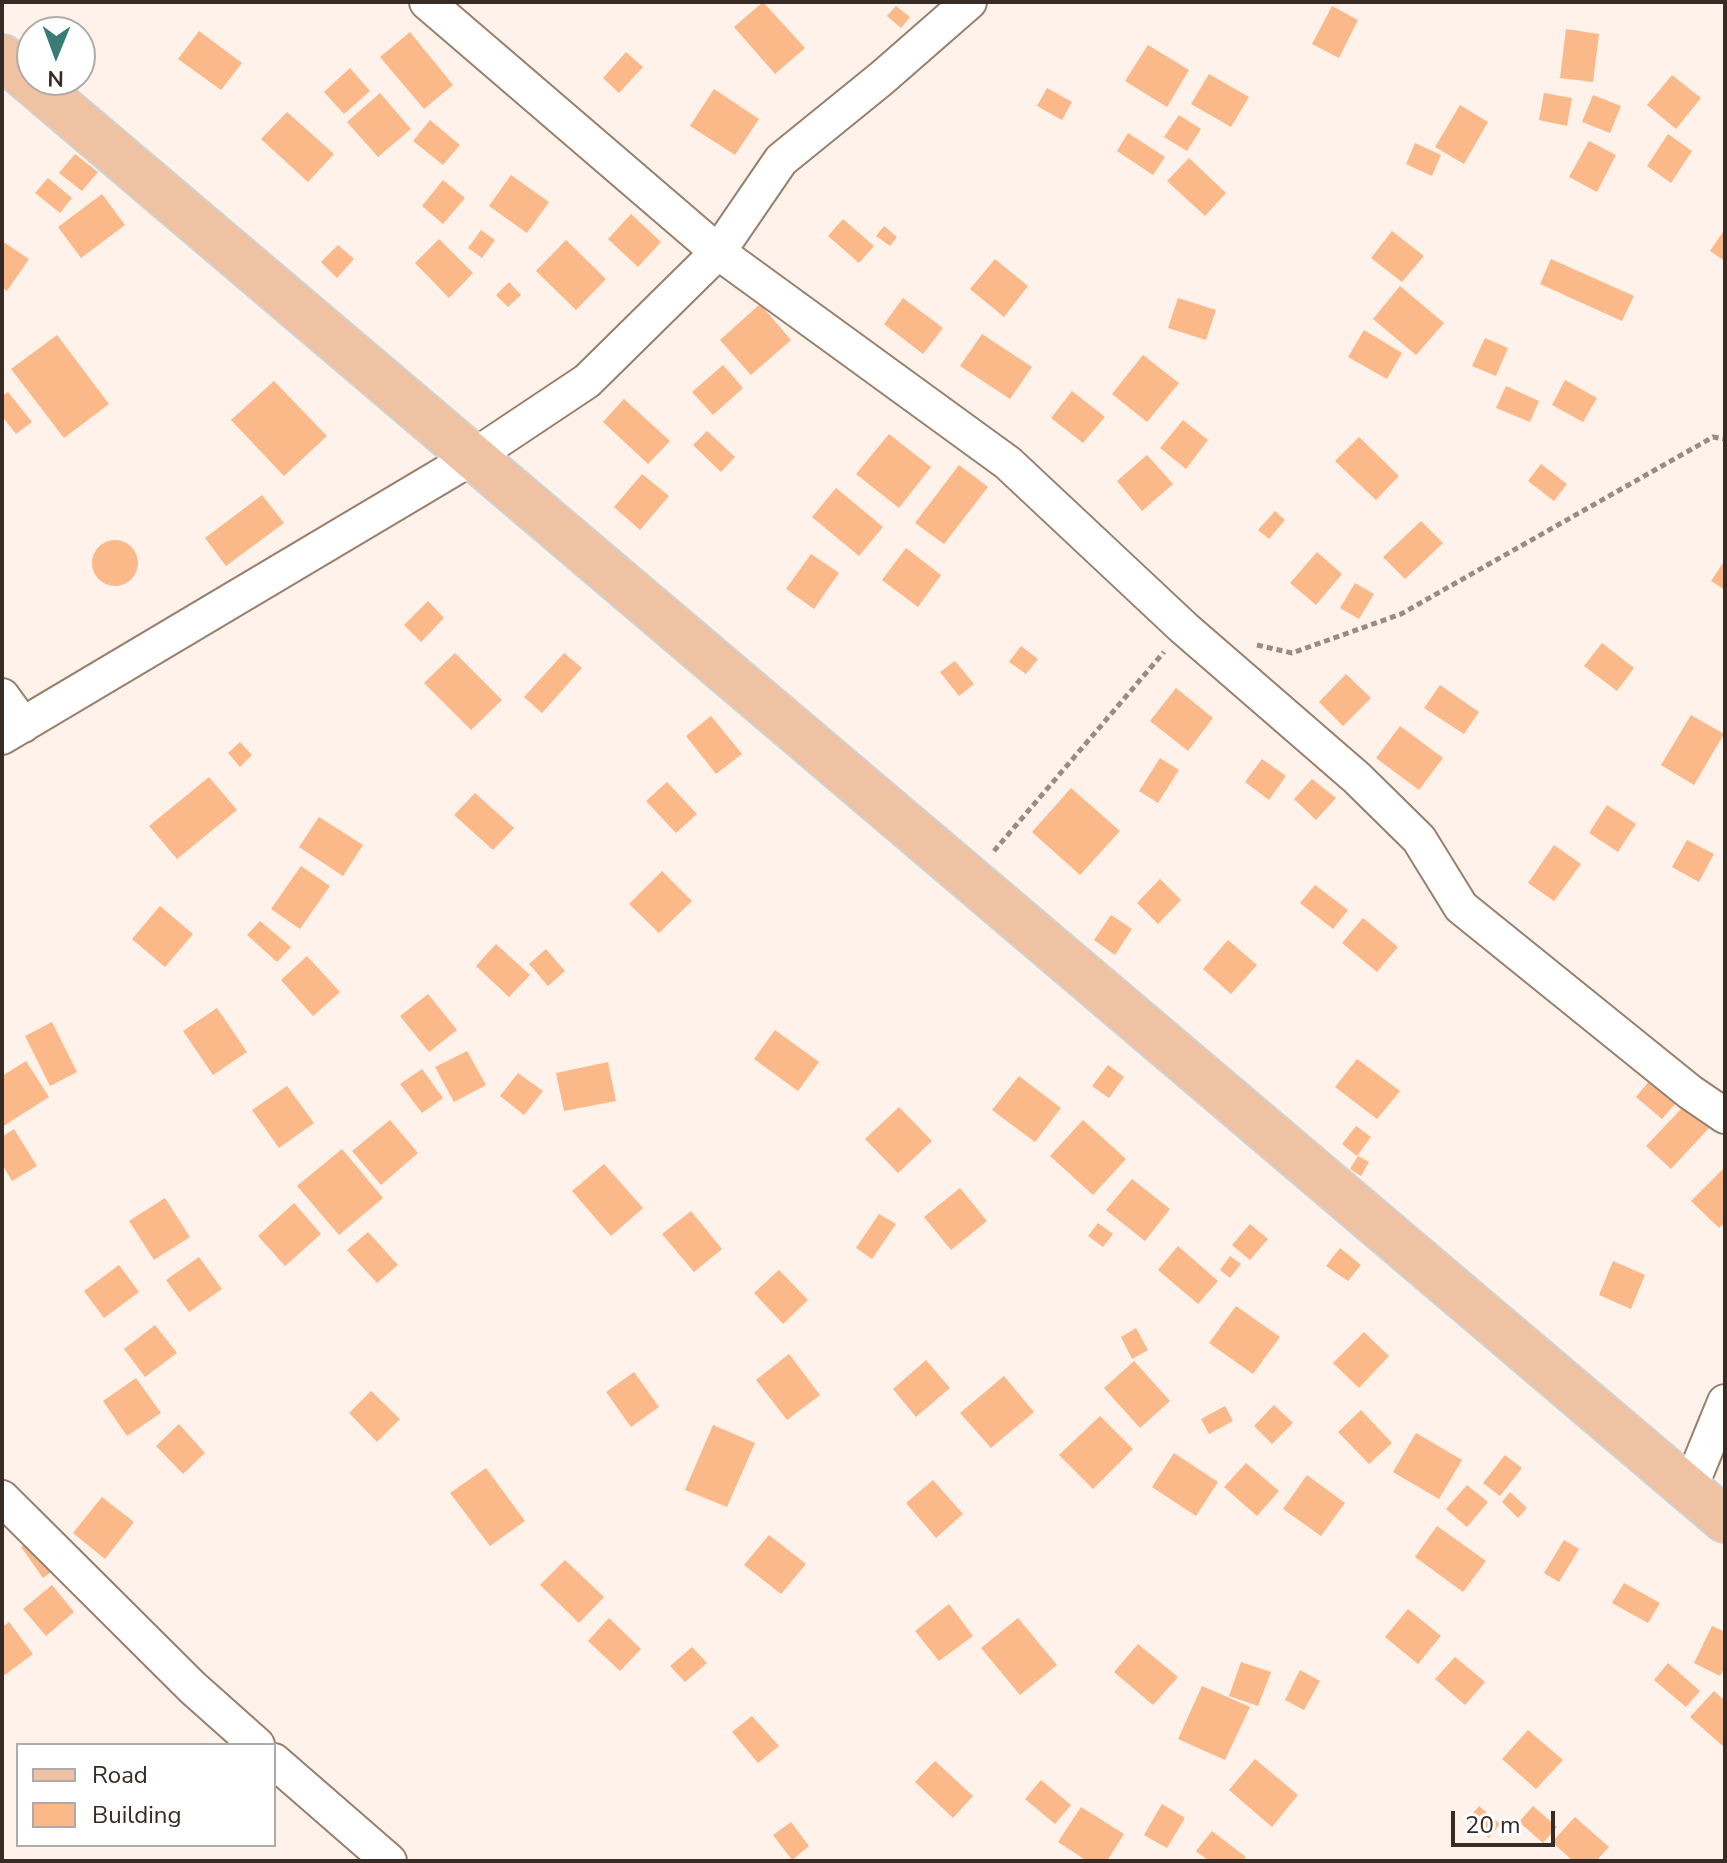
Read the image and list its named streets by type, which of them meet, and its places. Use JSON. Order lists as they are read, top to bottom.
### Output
{
  "legend": ["Road", "Building"],
  "scale_bar": "20 m",
  "north": "bottom"
}
